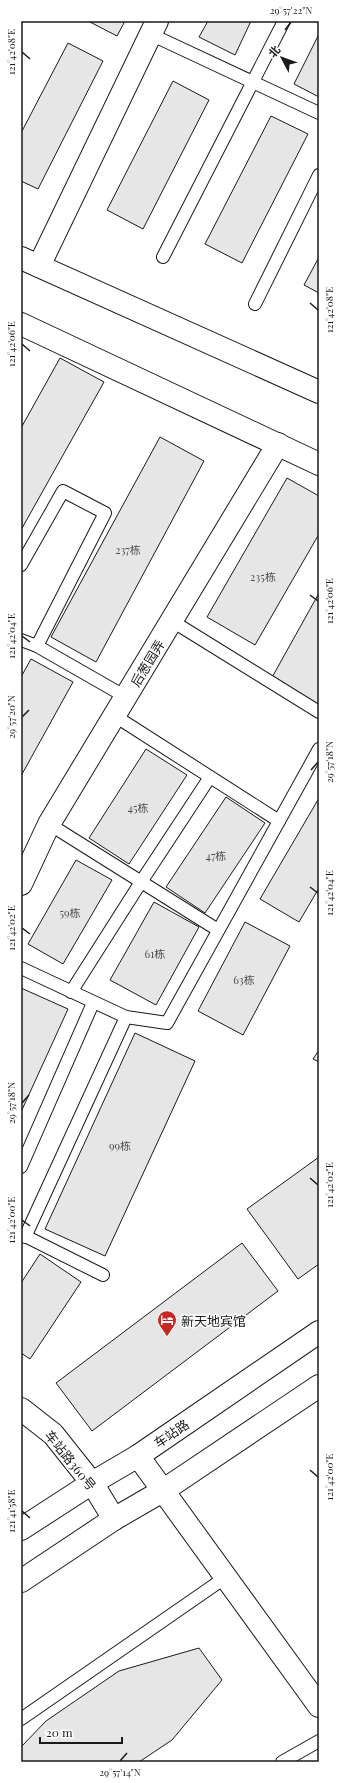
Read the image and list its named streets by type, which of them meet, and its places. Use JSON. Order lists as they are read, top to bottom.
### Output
{
  "streets": {
    "street": ["后葱园弄", "车站路", "车站路360号"]
  },
  "crossings": [
    ["车站路", "车站路360号"]
  ],
  "places": {
    "hotel": ["新天地宾馆"]
  },
  "house_numbers": [
    "237栋",
    "235栋",
    "45栋",
    "47栋",
    "59栋",
    "61栋",
    "63栋",
    "99栋"
  ],
  "scale_bar": "20 m",
  "north": "top left",
  "coordinates": [
    "29°57'22\"N",
    "121°42'08\"E",
    "121°42'06\"E",
    "121°42'04\"E",
    "29°57'20\"N",
    "29°57'18\"N",
    "121°42'02\"E",
    "121°42'00\"E",
    "121°41'58\"E",
    "29°57'14\"N"
  ]
}
